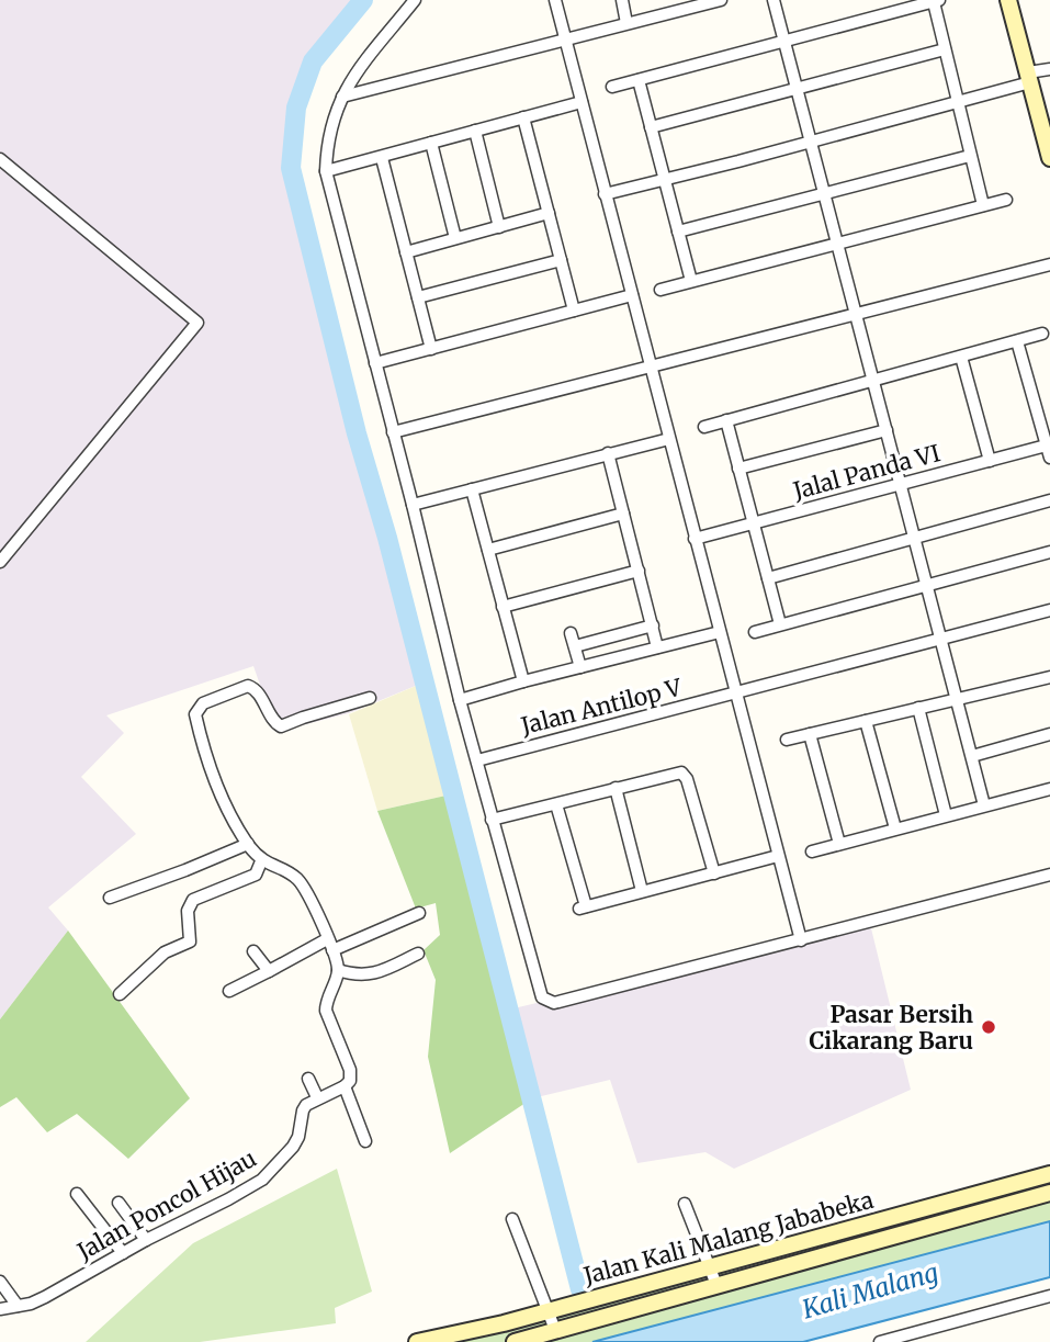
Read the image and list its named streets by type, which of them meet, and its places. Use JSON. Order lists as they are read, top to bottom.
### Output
{
  "streets": {
    "main road": ["Jalan Kali Malang Jababeka"],
    "street": ["Jalal Panda VI", "Jalan Antilop V", "Jalan Poncol Hijau"]
  },
  "water": ["Kali Malang"],
  "places": ["Pasar Bersih Cikarang Baru"]
}
